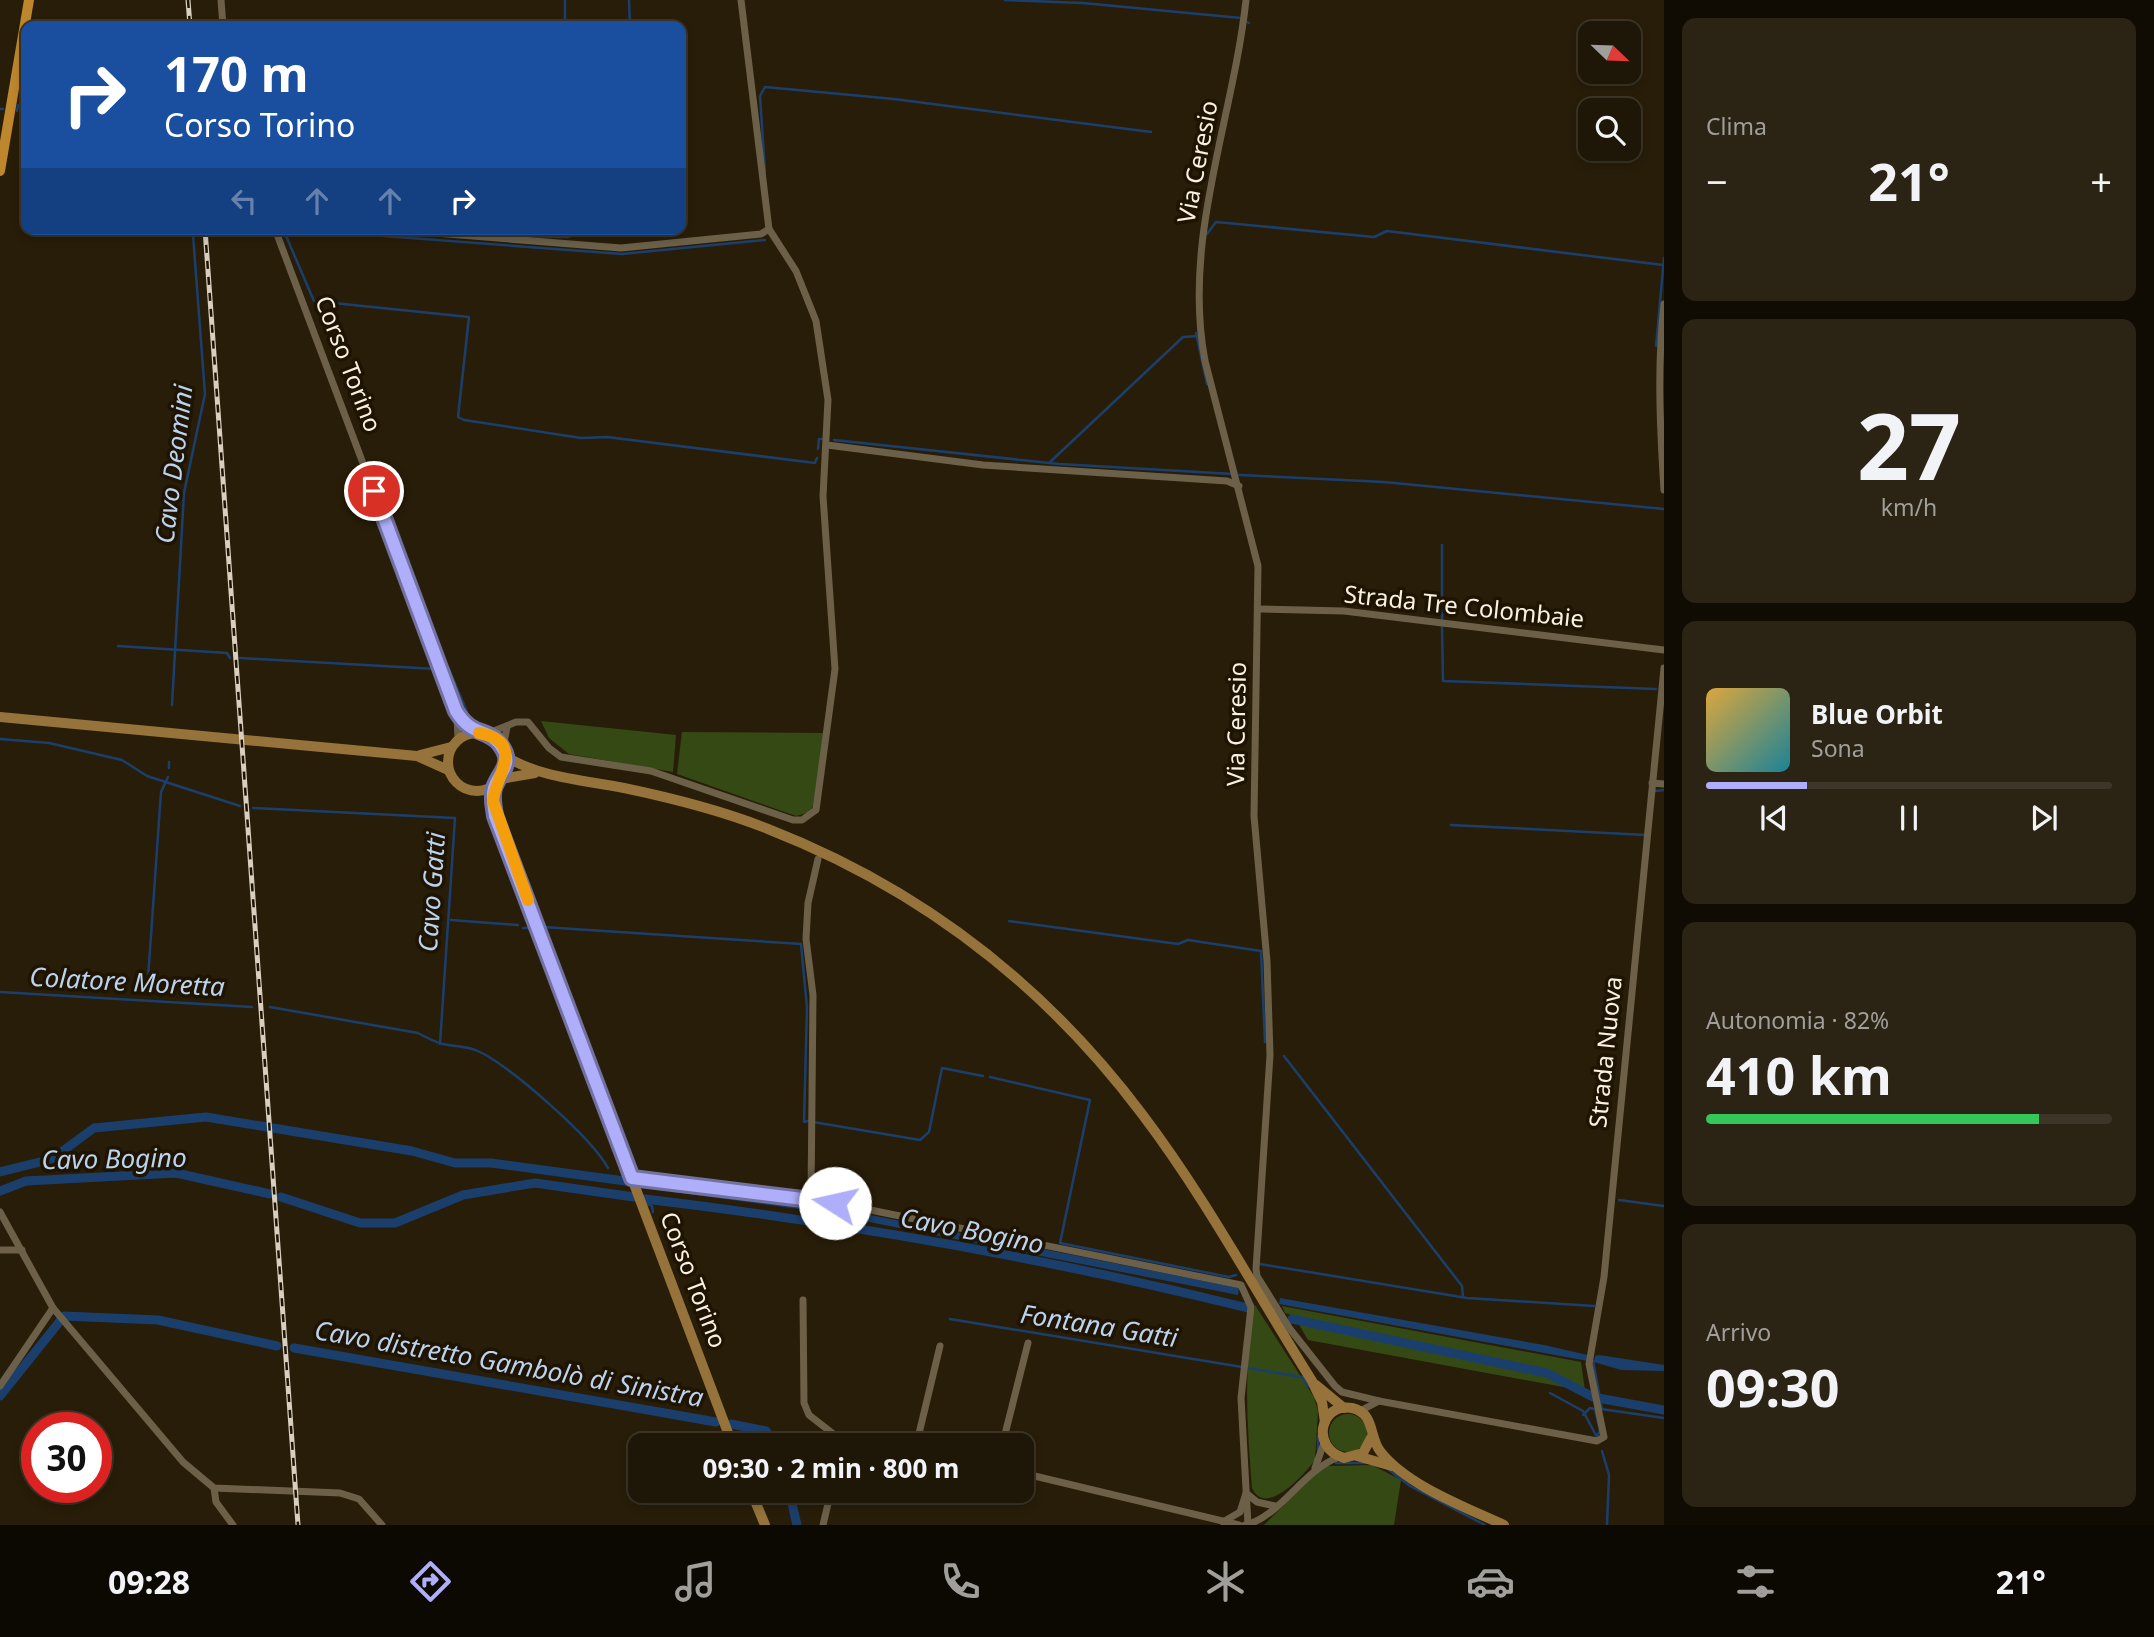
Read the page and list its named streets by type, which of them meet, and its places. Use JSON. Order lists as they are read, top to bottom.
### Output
{
  "streets": {
    "main road": ["Corso Torino"],
    "street": ["Via Ceresio", "Strada Tre Colombaie", "Strada Nuova"]
  },
  "crossings": [
    ["Via Ceresio", "Strada Tre Colombaie"],
    ["Via Ceresio", "Strada Nuova"]
  ],
  "water": [
    "Cavo Deomini",
    "Cavo Gatti",
    "Colatore Moretta",
    "Cavo Bogino",
    "Fontana Gatti",
    "Cavo distretto Gambolò di Sinistra"
  ],
  "north": "bottom right",
  "page": {
    "tile": [
      "Clima",
      ["27", "km/h"],
      ["Autonomia · 82%", "410 km"],
      ["Arrivo", "09:30"]
    ],
    "turn": ["170 m", "Corso Torino"],
    "heat": ["−", "21°", "+"],
    "song": ["Blue Orbit", "Sona"],
    "limit": "30",
    "trip": "09:30 · 2 min · 800 m",
    "tabs": ["09:28", "21°"]
  }
}
